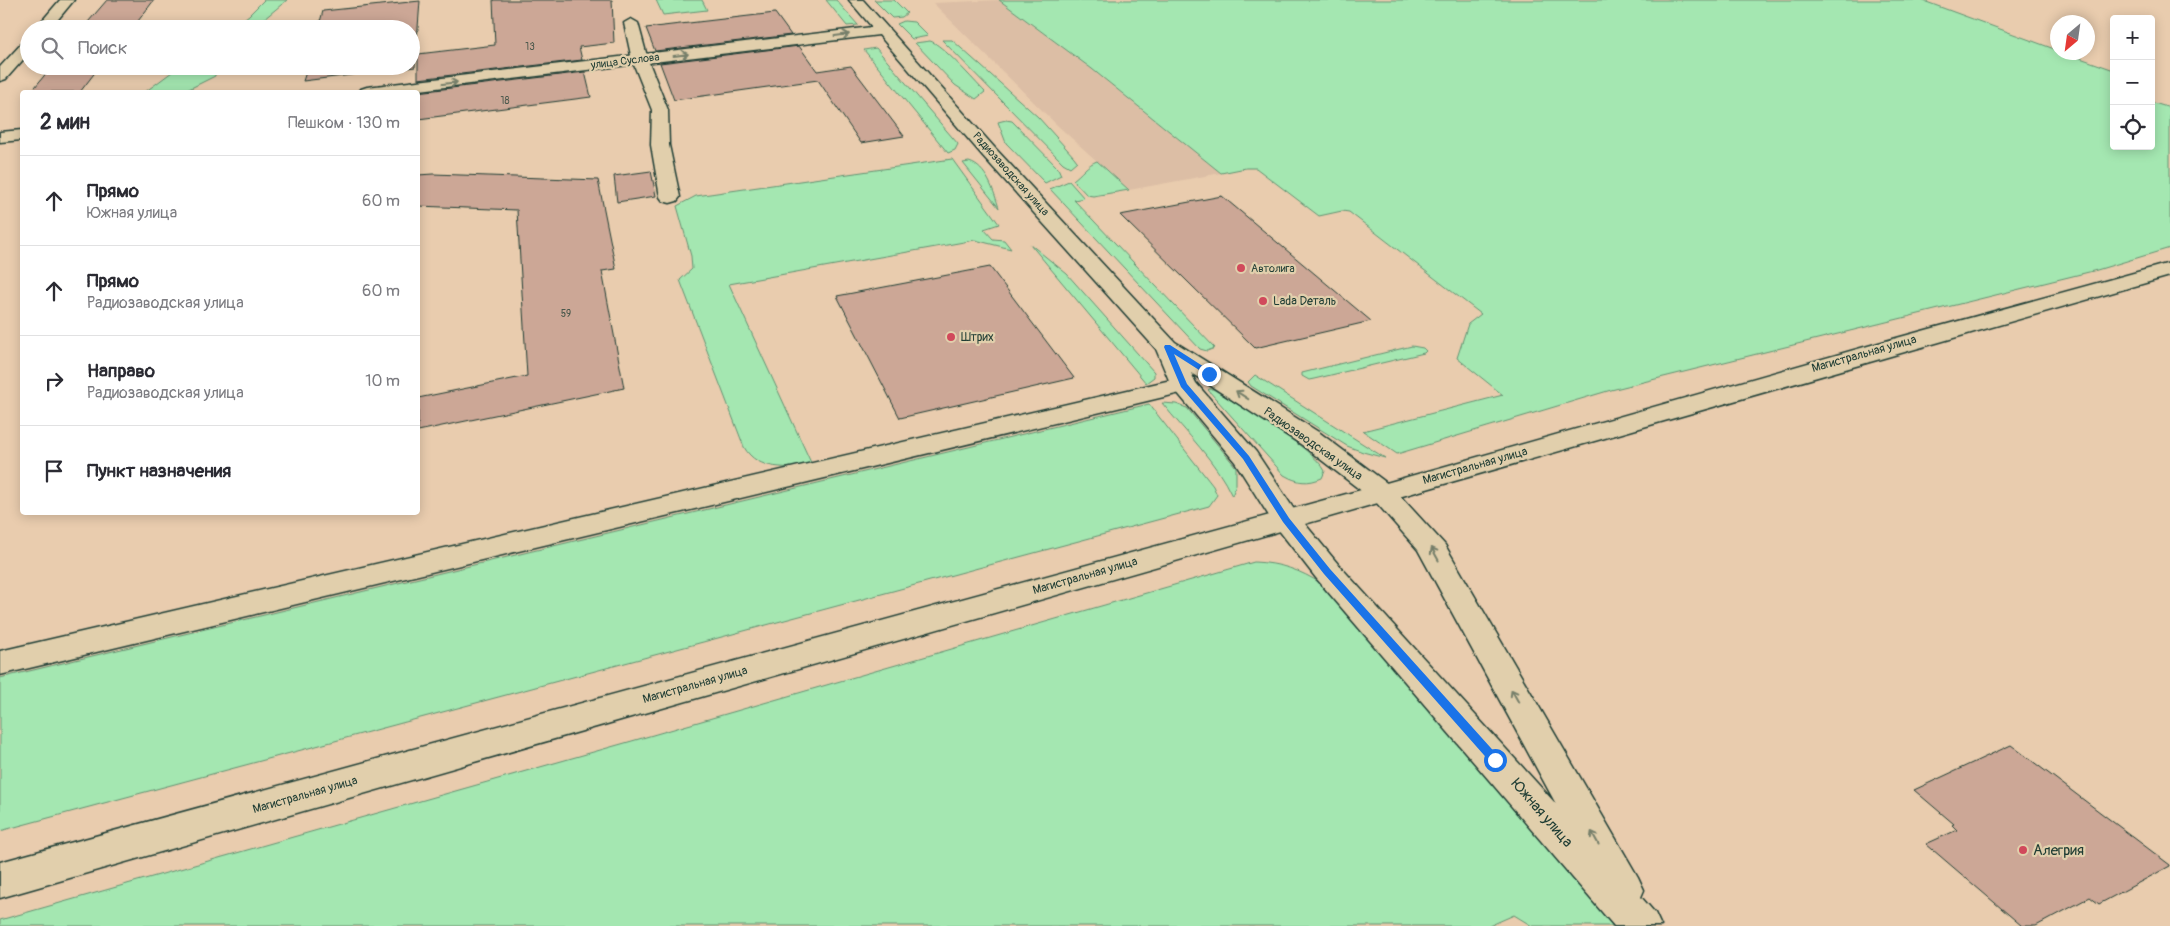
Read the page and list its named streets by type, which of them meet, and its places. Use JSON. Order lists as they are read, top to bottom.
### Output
{
  "streets": {
    "main road": [
      "улица Суслова",
      "Радиозаводская улица",
      "Магистральная улица",
      "Южная улица"
    ]
  },
  "crossings": [
    ["улица Суслова", "Радиозаводская улица"],
    ["Радиозаводская улица", "Магистральная улица"],
    ["Радиозаводская улица", "Южная улица"],
    ["Магистральная улица", "Южная улица"]
  ],
  "one_way": ["улица Суслова"],
  "places": [
    "Автолига",
    "Lada Dеталь",
    "Штрих",
    "Алегрия"
  ],
  "house_numbers": ["13", "18", "59"],
  "north": "bottom left",
  "page": {
    "map_buttons": ["+", "−"],
    "search": "Поиск",
    "heading": ["2 мин", "Пешком · 130 m"],
    "list": [
      ["Прямо", "Южная улица", "60 m"],
      ["Прямо", "Радиозаводская улица", "60 m"],
      ["Направо", "Радиозаводская улица", "10 m"],
      "Пункт назначения"
    ]
  }
}
